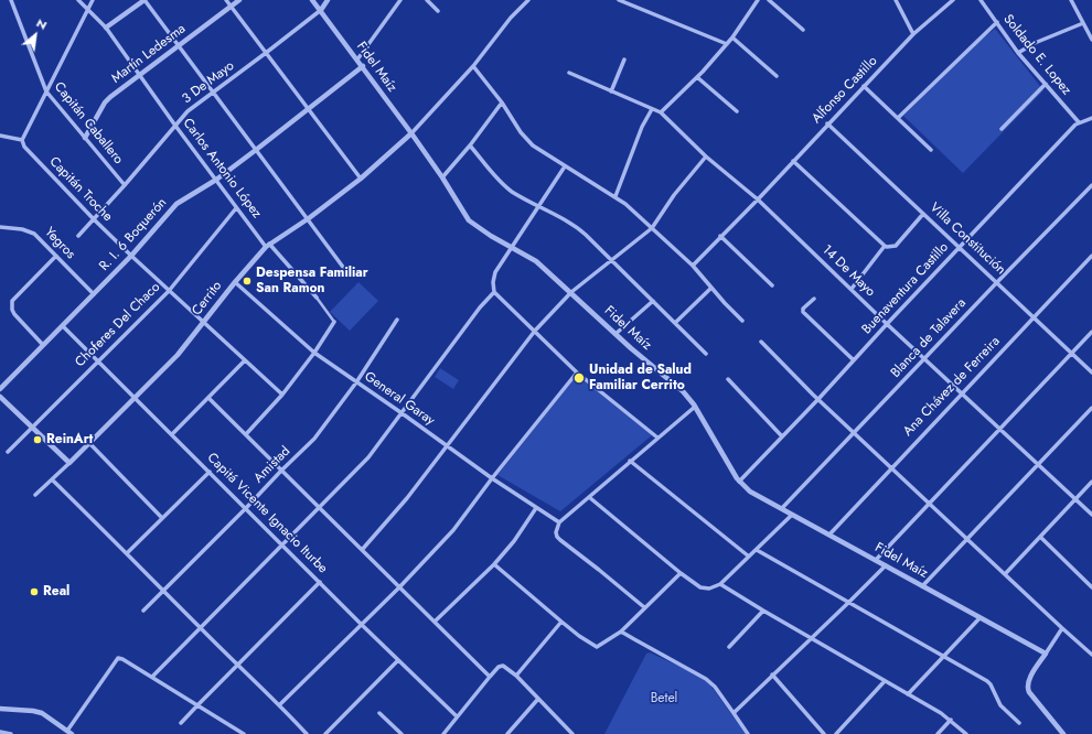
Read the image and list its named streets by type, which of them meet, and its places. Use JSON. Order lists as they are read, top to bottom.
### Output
{
  "streets": {
    "street": [
      "Martín Ledesma",
      "Soldado E. Lopez",
      "Fidel Maíz",
      "3 De Mayo",
      "Alfonso Castillo",
      "Capitán Caballero",
      "Carlos Antonio López",
      "Capitán Troche",
      "R. I. 6 Boquerón",
      "Villa Constitución",
      "Yegros",
      "14 De Mayo",
      "Buenaventura Castillo",
      "Cerrito",
      "Choferes Del Chaco",
      "Blanca de Talavera",
      "Ana Chávez de Ferreira",
      "General Garay",
      "Amistad",
      "Capitá Vicente Ignacio Iturbe"
    ]
  },
  "crossings": [
    ["Martín Ledesma", "Capitán Caballero"],
    ["Martín Ledesma", "Carlos Antonio López"],
    ["Soldado E. Lopez", "Buenaventura Castillo"],
    ["Fidel Maíz", "3 De Mayo"],
    ["Fidel Maíz", "R. I. 6 Boquerón"],
    ["Fidel Maíz", "Buenaventura Castillo"],
    ["Fidel Maíz", "Cerrito"],
    ["Fidel Maíz", "Blanca de Talavera"],
    ["Fidel Maíz", "Ana Chávez de Ferreira"],
    ["3 De Mayo", "Capitán Caballero"],
    ["3 De Mayo", "Carlos Antonio López"],
    ["3 De Mayo", "Capitán Troche"],
    ["Alfonso Castillo", "Villa Constitución"],
    ["Alfonso Castillo", "14 De Mayo"],
    ["Carlos Antonio López", "R. I. 6 Boquerón"],
    ["Carlos Antonio López", "Cerrito"],
    ["Carlos Antonio López", "Choferes Del Chaco"],
    ["Capitán Troche", "R. I. 6 Boquerón"],
    ["Capitán Troche", "Cerrito"],
    ["Capitán Troche", "Choferes Del Chaco"],
    ["R. I. 6 Boquerón", "Yegros"],
    ["R. I. 6 Boquerón", "Capitá Vicente Ignacio Iturbe"],
    ["Villa Constitución", "Buenaventura Castillo"],
    ["Villa Constitución", "Blanca de Talavera"],
    ["Villa Constitución", "Ana Chávez de Ferreira"],
    ["14 De Mayo", "Buenaventura Castillo"],
    ["14 De Mayo", "Blanca de Talavera"],
    ["14 De Mayo", "Ana Chávez de Ferreira"],
    ["Cerrito", "General Garay"],
    ["Cerrito", "Capitá Vicente Ignacio Iturbe"],
    ["Choferes Del Chaco", "Capitá Vicente Ignacio Iturbe"],
    ["General Garay", "Amistad"],
    ["Amistad", "Capitá Vicente Ignacio Iturbe"]
  ],
  "parks": ["Betel"],
  "places": [
    "Despensa Familiar San Ramon",
    "Unidad de Salud Familiar Cerrito",
    "ReinArt",
    "Real"
  ],
  "north": "top right"
}
